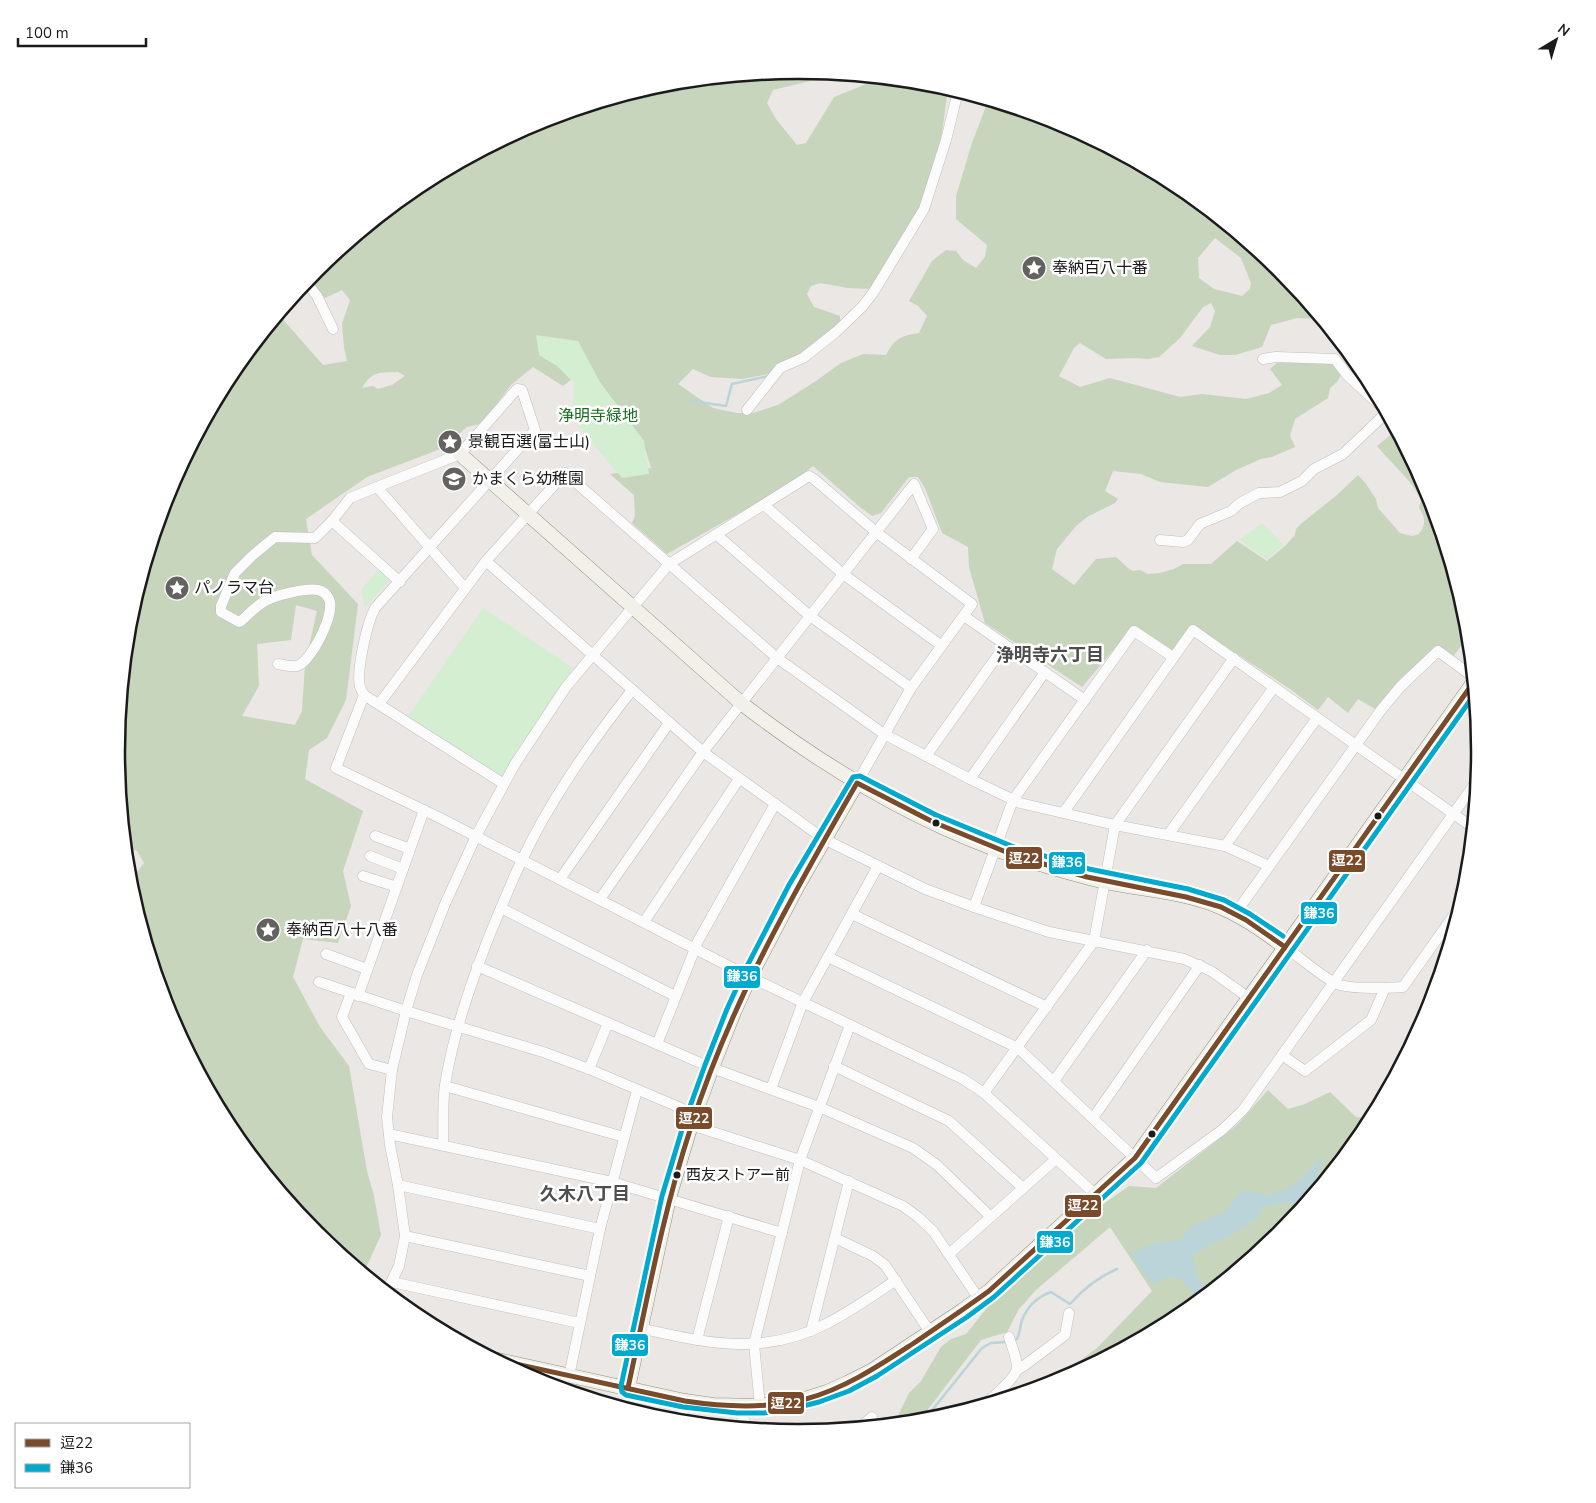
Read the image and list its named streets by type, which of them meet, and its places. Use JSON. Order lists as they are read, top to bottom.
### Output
{
  "districts": ["浄明寺六丁目", "久木八丁目"],
  "parks": ["浄明寺緑地"],
  "places": {
    "place": [
      "奉納百八十番",
      "景観百選(富士山)",
      "パノラマ台",
      "奉納百八十八番"
    ],
    "school or university": ["かまくら幼稚園"],
    "other": ["西友ストアー前"]
  },
  "lines": ["transit line 逗22", "transit line 鎌36"],
  "legend": ["逗22", "鎌36"],
  "scale_bar": "100 m",
  "north": "top right"
}
